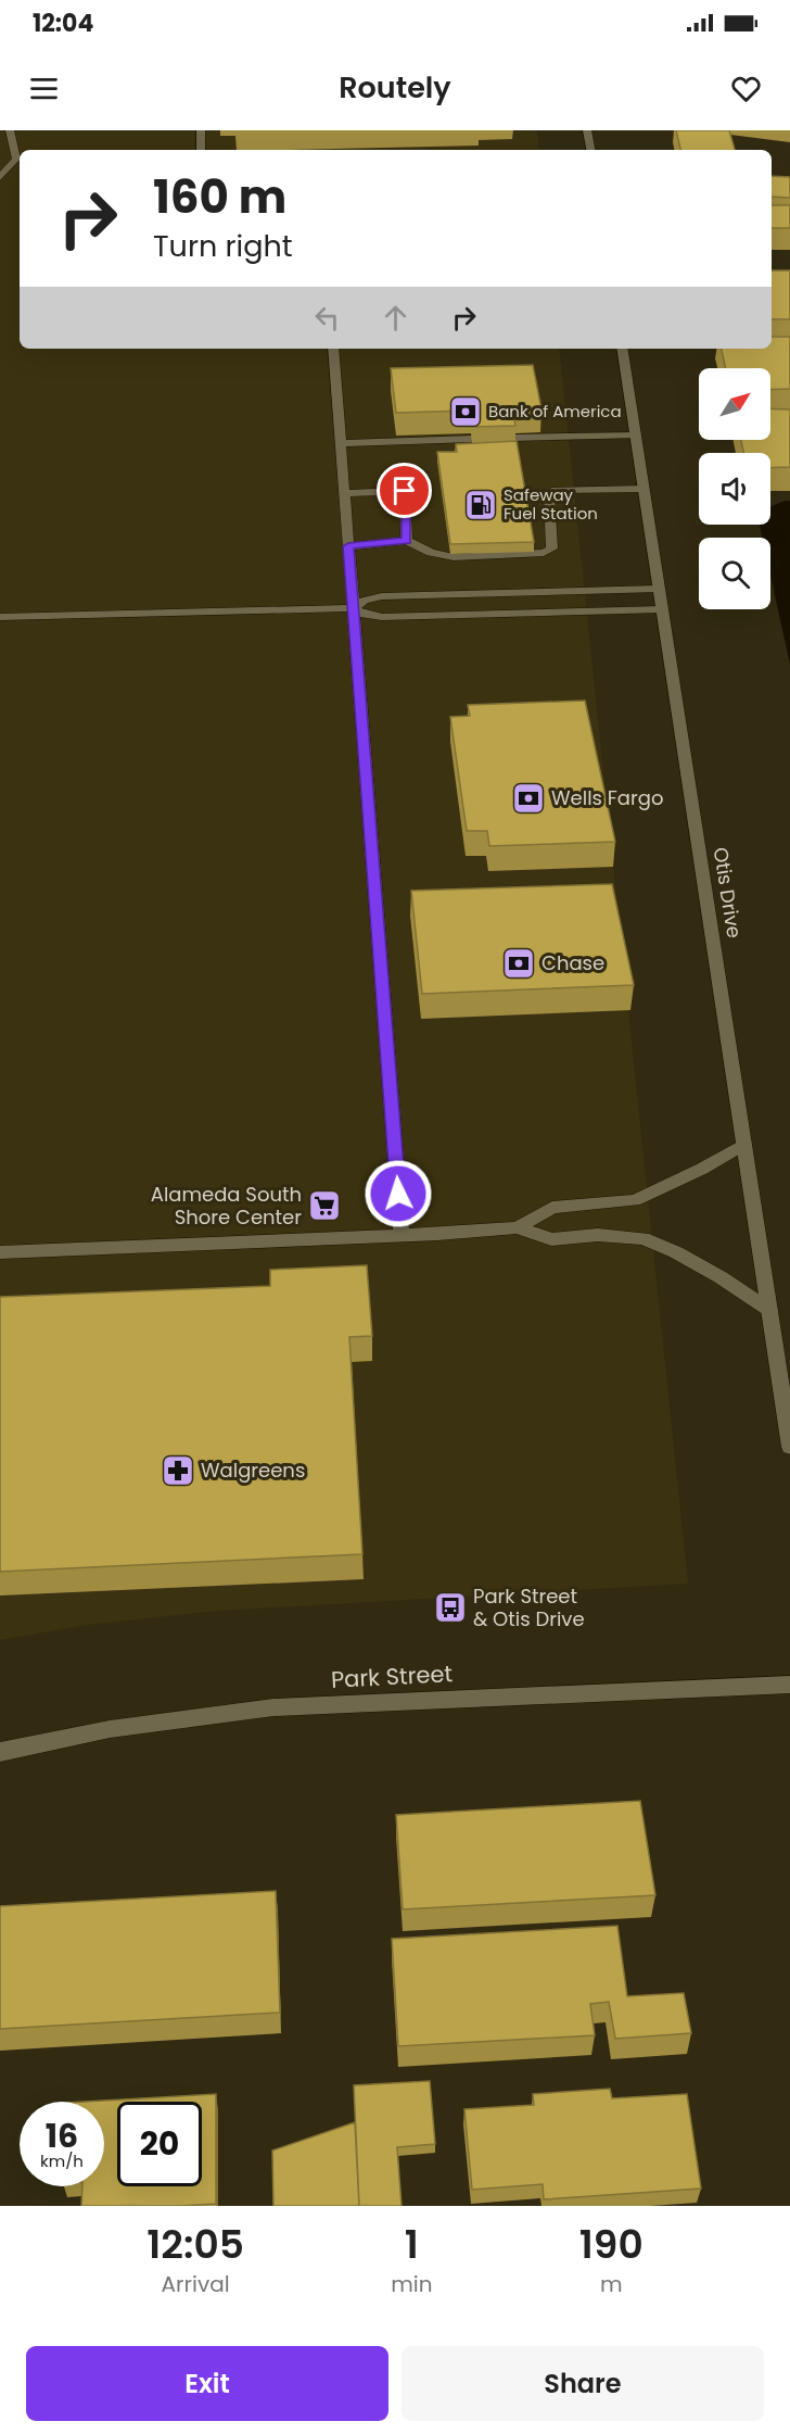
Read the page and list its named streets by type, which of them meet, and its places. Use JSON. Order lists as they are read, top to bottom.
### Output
{
  "streets": {
    "main road": ["Otis Drive", "Park Street"]
  },
  "places": {
    "bank": ["Bank of America", "Wells Fargo", "Chase"],
    "fuel station": ["Safeway Fuel Station"],
    "supermarket": ["Alameda South Shore Center"],
    "pharmacy": ["Walgreens"],
    "bus stop": ["Park Street & Otis Drive"]
  },
  "north": "top right",
  "page": {
    "status": "12:04",
    "header": "Routely",
    "turn": ["160 m", "Turn right"],
    "speed": "16 km/h",
    "limit": "20",
    "eta": [
      "12:05",
      "Arrival",
      "1",
      "min",
      "190",
      "m"
    ],
    "buttons": ["Exit", "Share"]
  }
}
